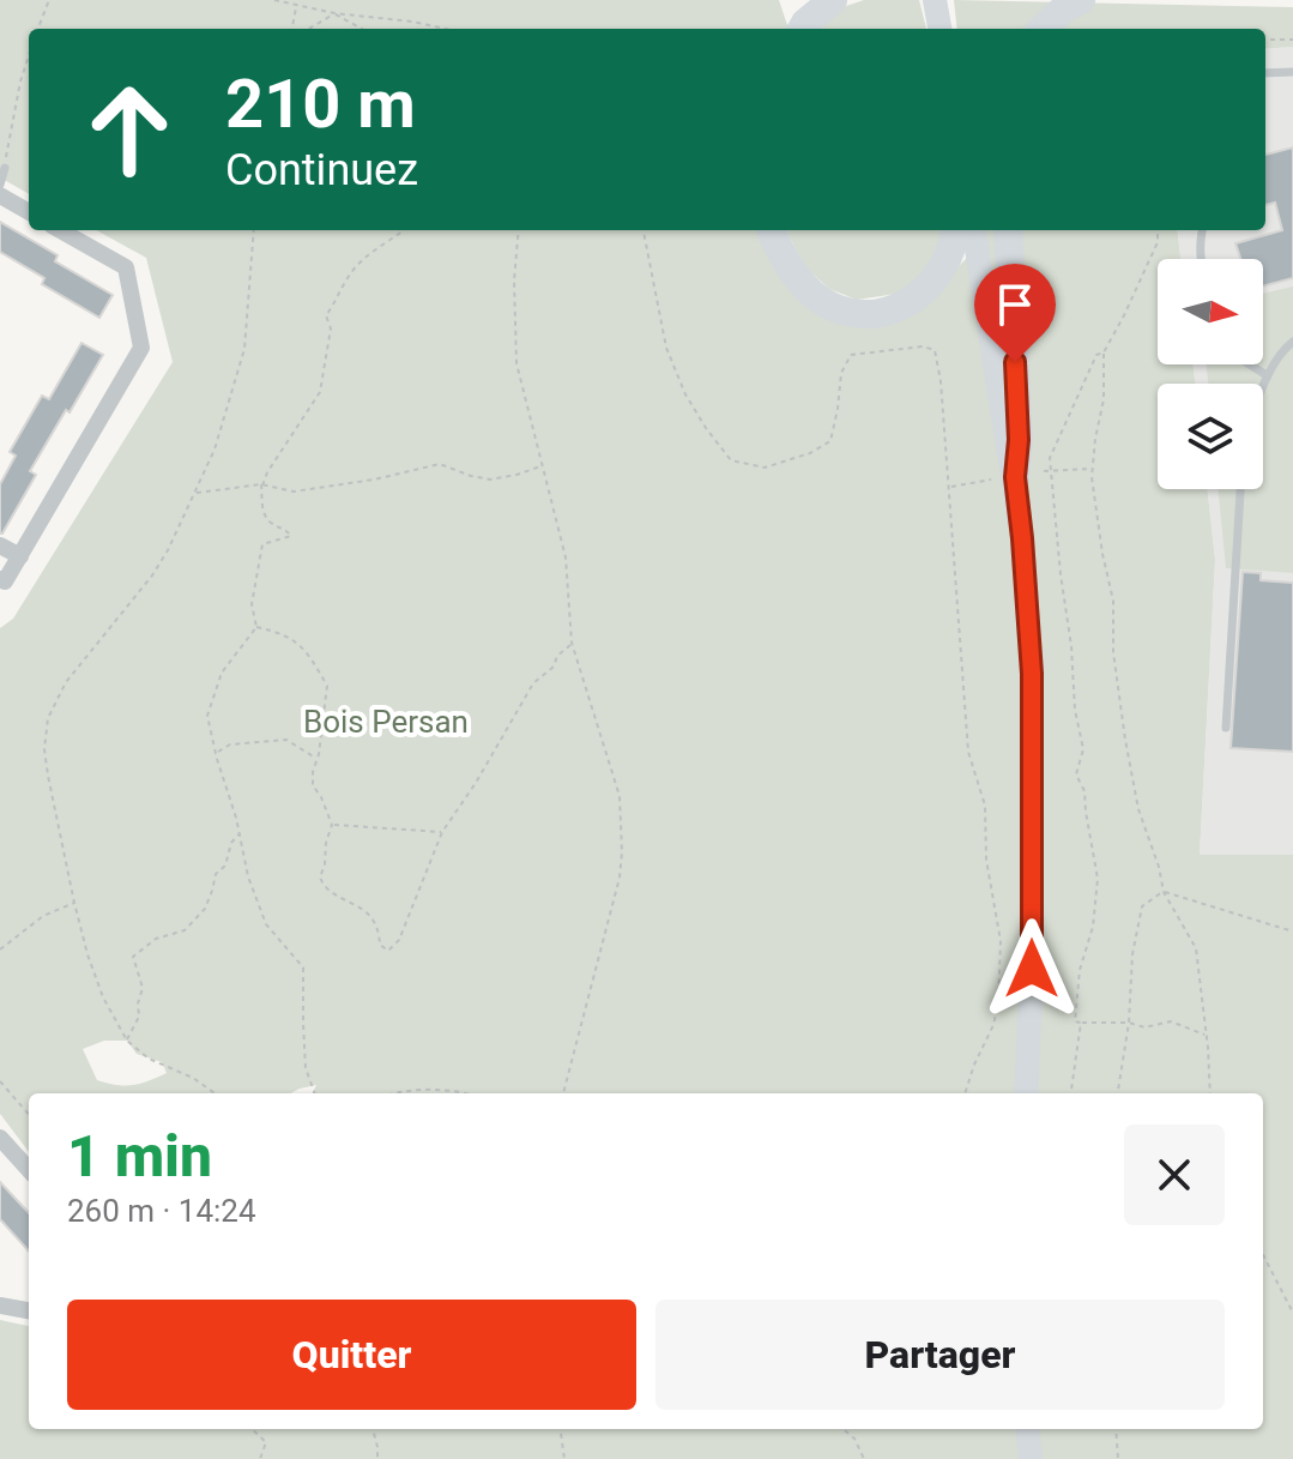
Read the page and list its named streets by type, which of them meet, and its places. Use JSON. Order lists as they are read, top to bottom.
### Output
{
  "parks": ["Bois Persan"],
  "north": "right",
  "page": {
    "turn": ["210 m", "Continuez"],
    "heading": ["1 min", "260 m · 14:24"],
    "buttons": ["Quitter", "Partager"]
  }
}
